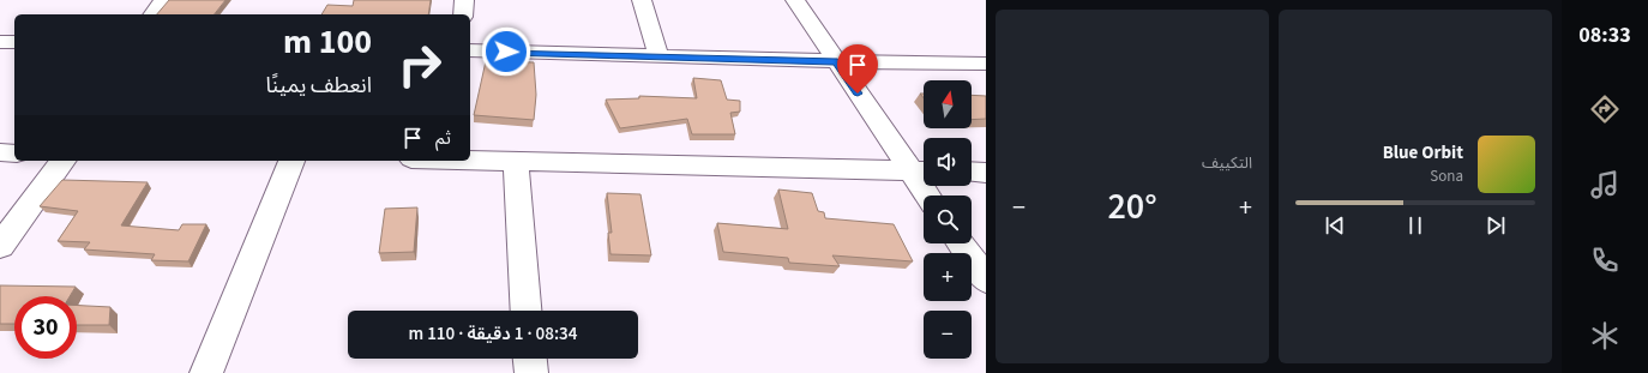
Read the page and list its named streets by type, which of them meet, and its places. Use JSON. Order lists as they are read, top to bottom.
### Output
{
  "north": "top",
  "page": {
    "tabs": "08:33",
    "tile": "التكييف",
    "turn": ["100 m", "انعطف يمينًا"],
    "map_buttons": ["+", "−"],
    "then": "ثم",
    "song": ["Blue Orbit", "Sona"],
    "heat": ["−", "20°", "+"],
    "limit": "30",
    "trip": "08:34 · 1 دقيقة · 110 m"
  }
}
